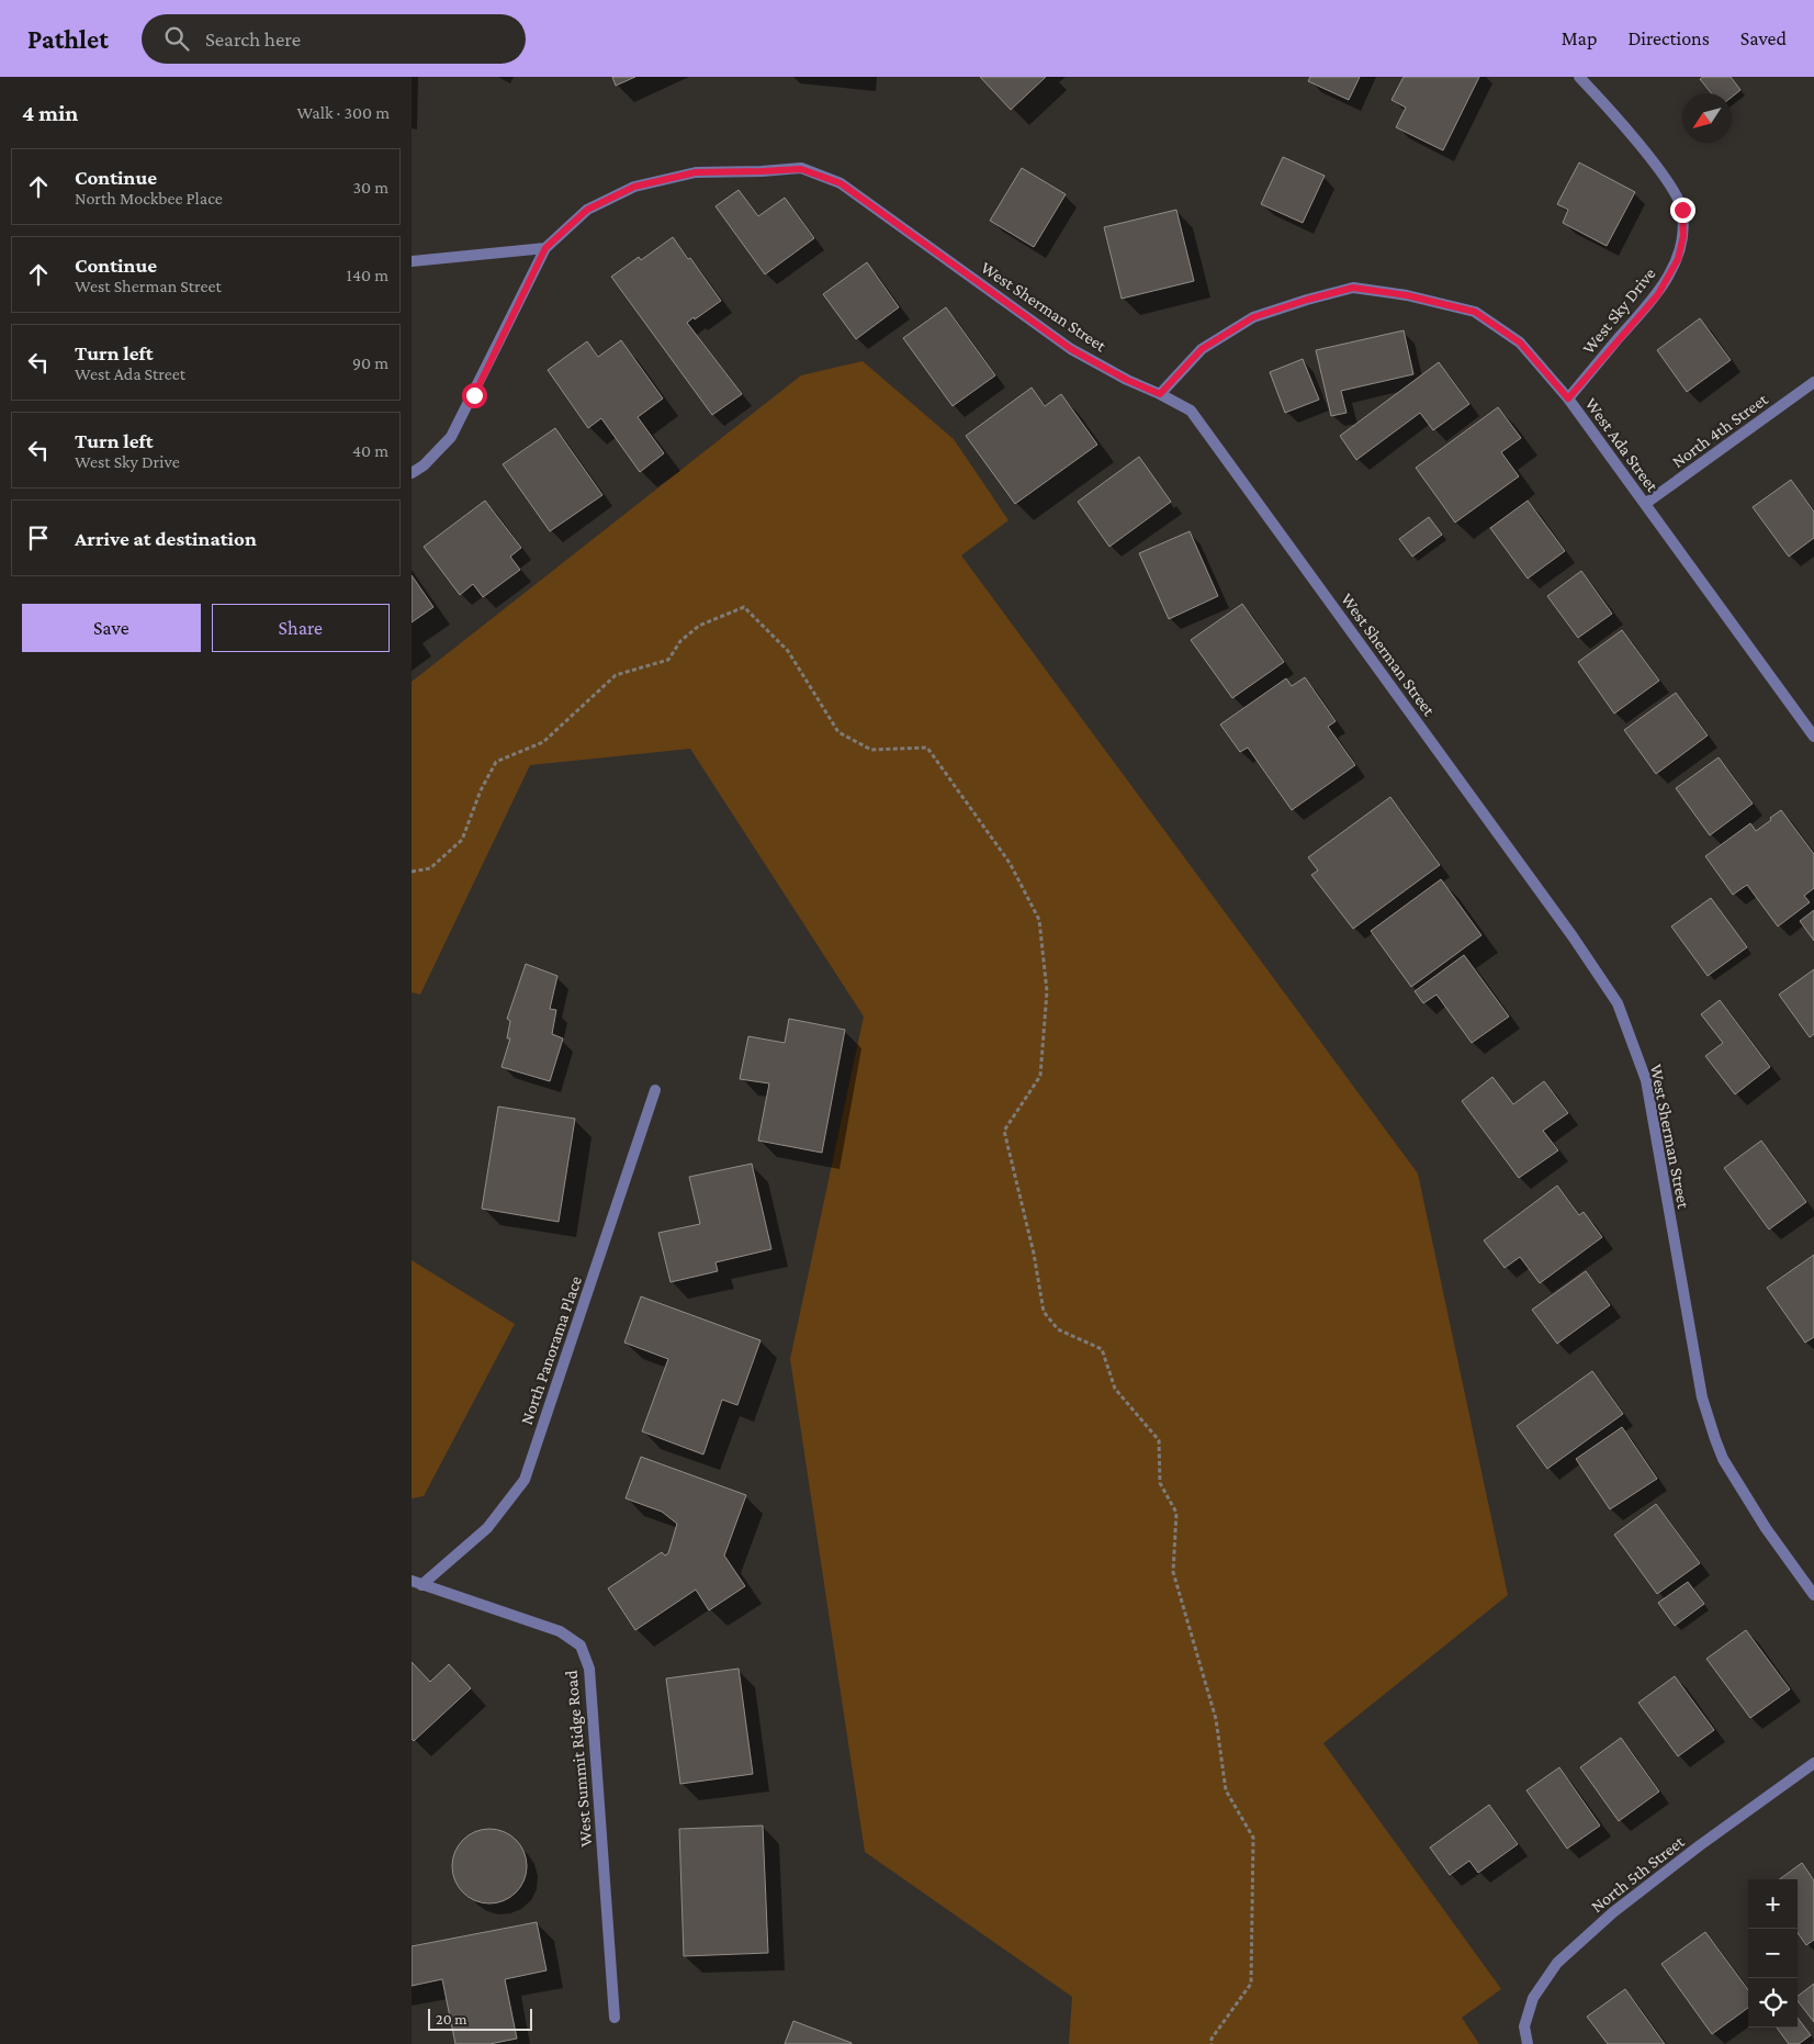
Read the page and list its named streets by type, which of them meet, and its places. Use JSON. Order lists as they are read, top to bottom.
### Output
{
  "streets": {
    "street": [
      "West Sherman Street",
      "West Sky Drive",
      "North 4th Street",
      "West Ada Street",
      "North Panorama Place",
      "West Summit Ridge Road",
      "North 5th Street"
    ]
  },
  "crossings": [
    ["West Sherman Street", "West Ada Street"],
    ["West Sky Drive", "West Ada Street"],
    ["North 4th Street", "West Ada Street"],
    ["North Panorama Place", "West Summit Ridge Road"]
  ],
  "scale_bar": "20 m",
  "north": "bottom left",
  "page": {
    "header": "Pathlet",
    "search": "Search here",
    "nav": ["Map", "Directions", "Saved"],
    "heading": ["4 min", "Walk · 300 m"],
    "list": [
      ["Continue", "North Mockbee Place", "30 m"],
      ["Continue", "West Sherman Street", "140 m"],
      ["Turn left", "West Ada Street", "90 m"],
      ["Turn left", "West Sky Drive", "40 m"],
      "Arrive at destination"
    ],
    "buttons": ["Save", "Share"],
    "map_buttons": ["+", "−"],
    "scale": "20 m"
  }
}
